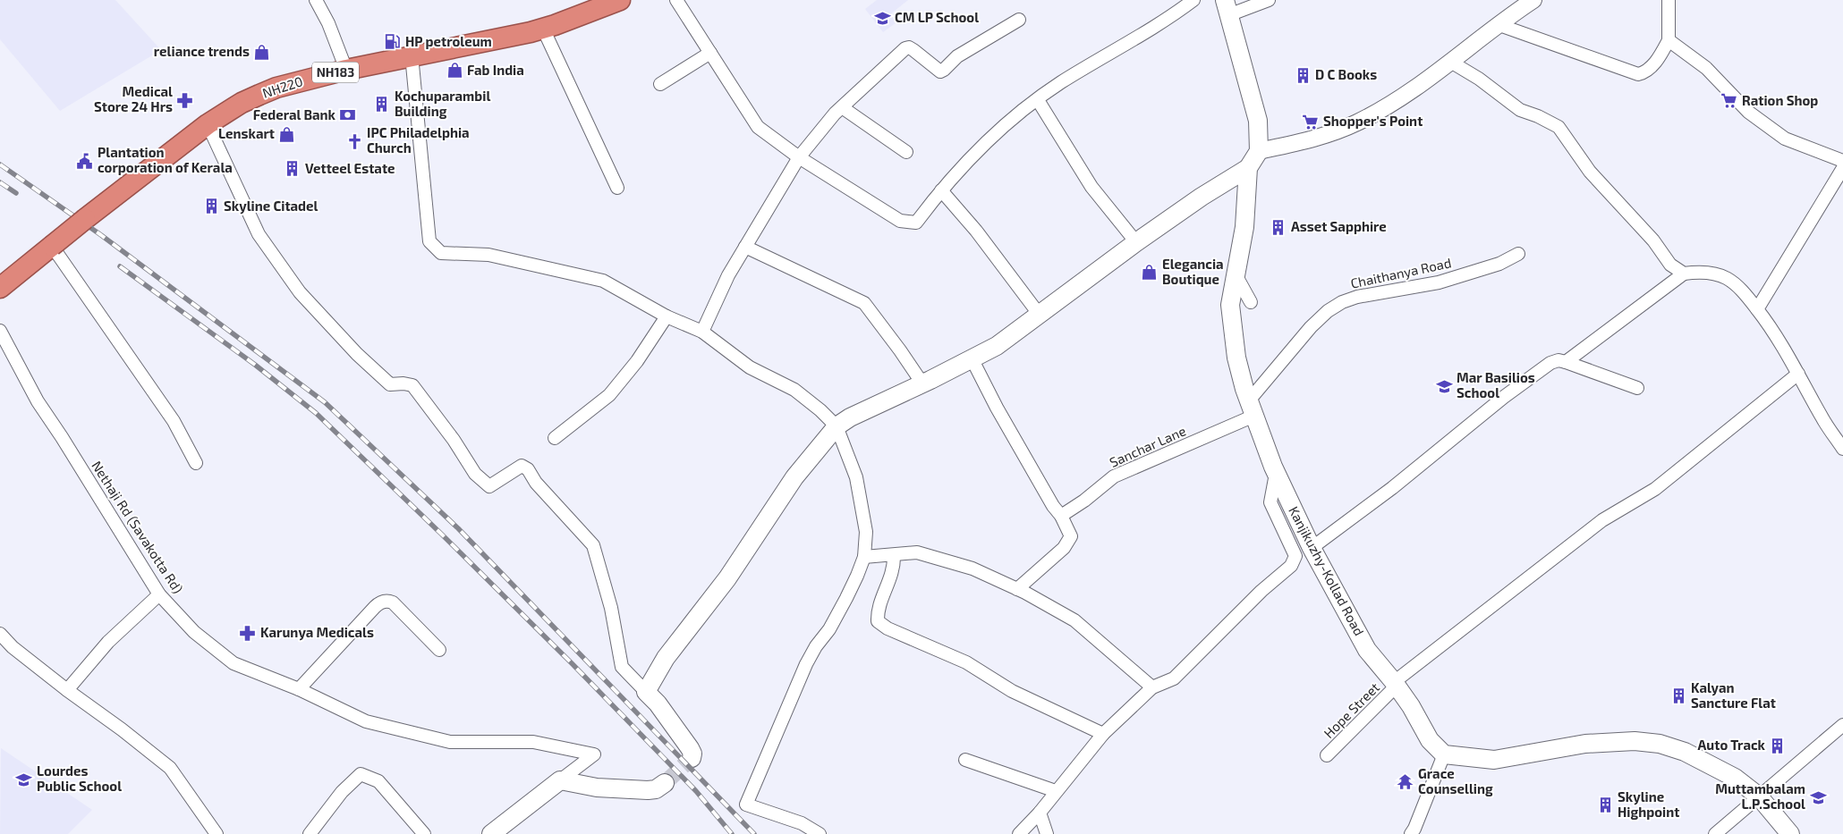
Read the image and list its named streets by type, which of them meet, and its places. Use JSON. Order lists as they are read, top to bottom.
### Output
{
  "streets": {
    "highway": ["NH183", "NH220"],
    "main road": ["Kanjikuzhy-Kollad Road"],
    "street": [
      "Chaithanya Road",
      "Sanchar Lane",
      "Nethaji Rd (Savakotta Rd)",
      "Hope Street"
    ]
  },
  "crossings": [
    ["Chaithanya Road", "Sanchar Lane"],
    ["Chaithanya Road", "Kanjikuzhy-Kollad Road"],
    ["Sanchar Lane", "Kanjikuzhy-Kollad Road"],
    ["Kanjikuzhy-Kollad Road", "Hope Street"]
  ],
  "places": {
    "school or university": [
      "CM LP School",
      "Mar Basilios School",
      "Lourdes Public School",
      "Muttambalam L.P.School"
    ],
    "fuel station": ["HP petroleum"],
    "shop": [
      "reliance trends",
      "Fab India",
      "Lenskart",
      "Elegancia Boutique"
    ],
    "building": [
      "D C Books",
      "Kochuparambil Building",
      "Vetteel Estate",
      "Skyline Citadel",
      "Asset Sapphire",
      "Kalyan Sancture Flat",
      "Auto Track",
      "Skyline Highpoint"
    ],
    "pharmacy": ["Medical Store 24 Hrs", "Karunya Medicals"],
    "supermarket": ["Ration Shop", "Shopper's Point"],
    "bank": ["Federal Bank"],
    "church": ["IPC Philadelphia Church"],
    "public building": ["Plantation corporation of Kerala"],
    "temple": ["Grace Counselling"]
  }
}
